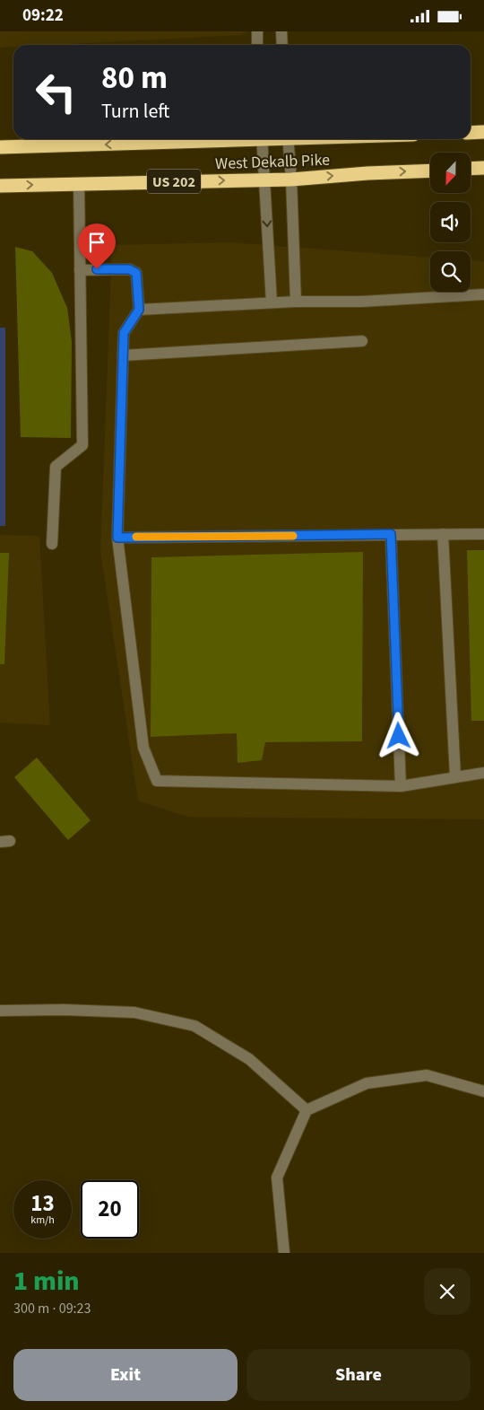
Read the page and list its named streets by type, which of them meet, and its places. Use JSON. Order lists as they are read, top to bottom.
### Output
{
  "streets": {
    "highway": ["West Dekalb Pike", "US 202"]
  },
  "north": "bottom",
  "page": {
    "status": "09:22",
    "turn": ["80 m", "Turn left"],
    "speed": "13 km/h",
    "limit": "20",
    "heading": ["1 min", "300 m · 09:23"],
    "buttons": ["Exit", "Share"]
  }
}
